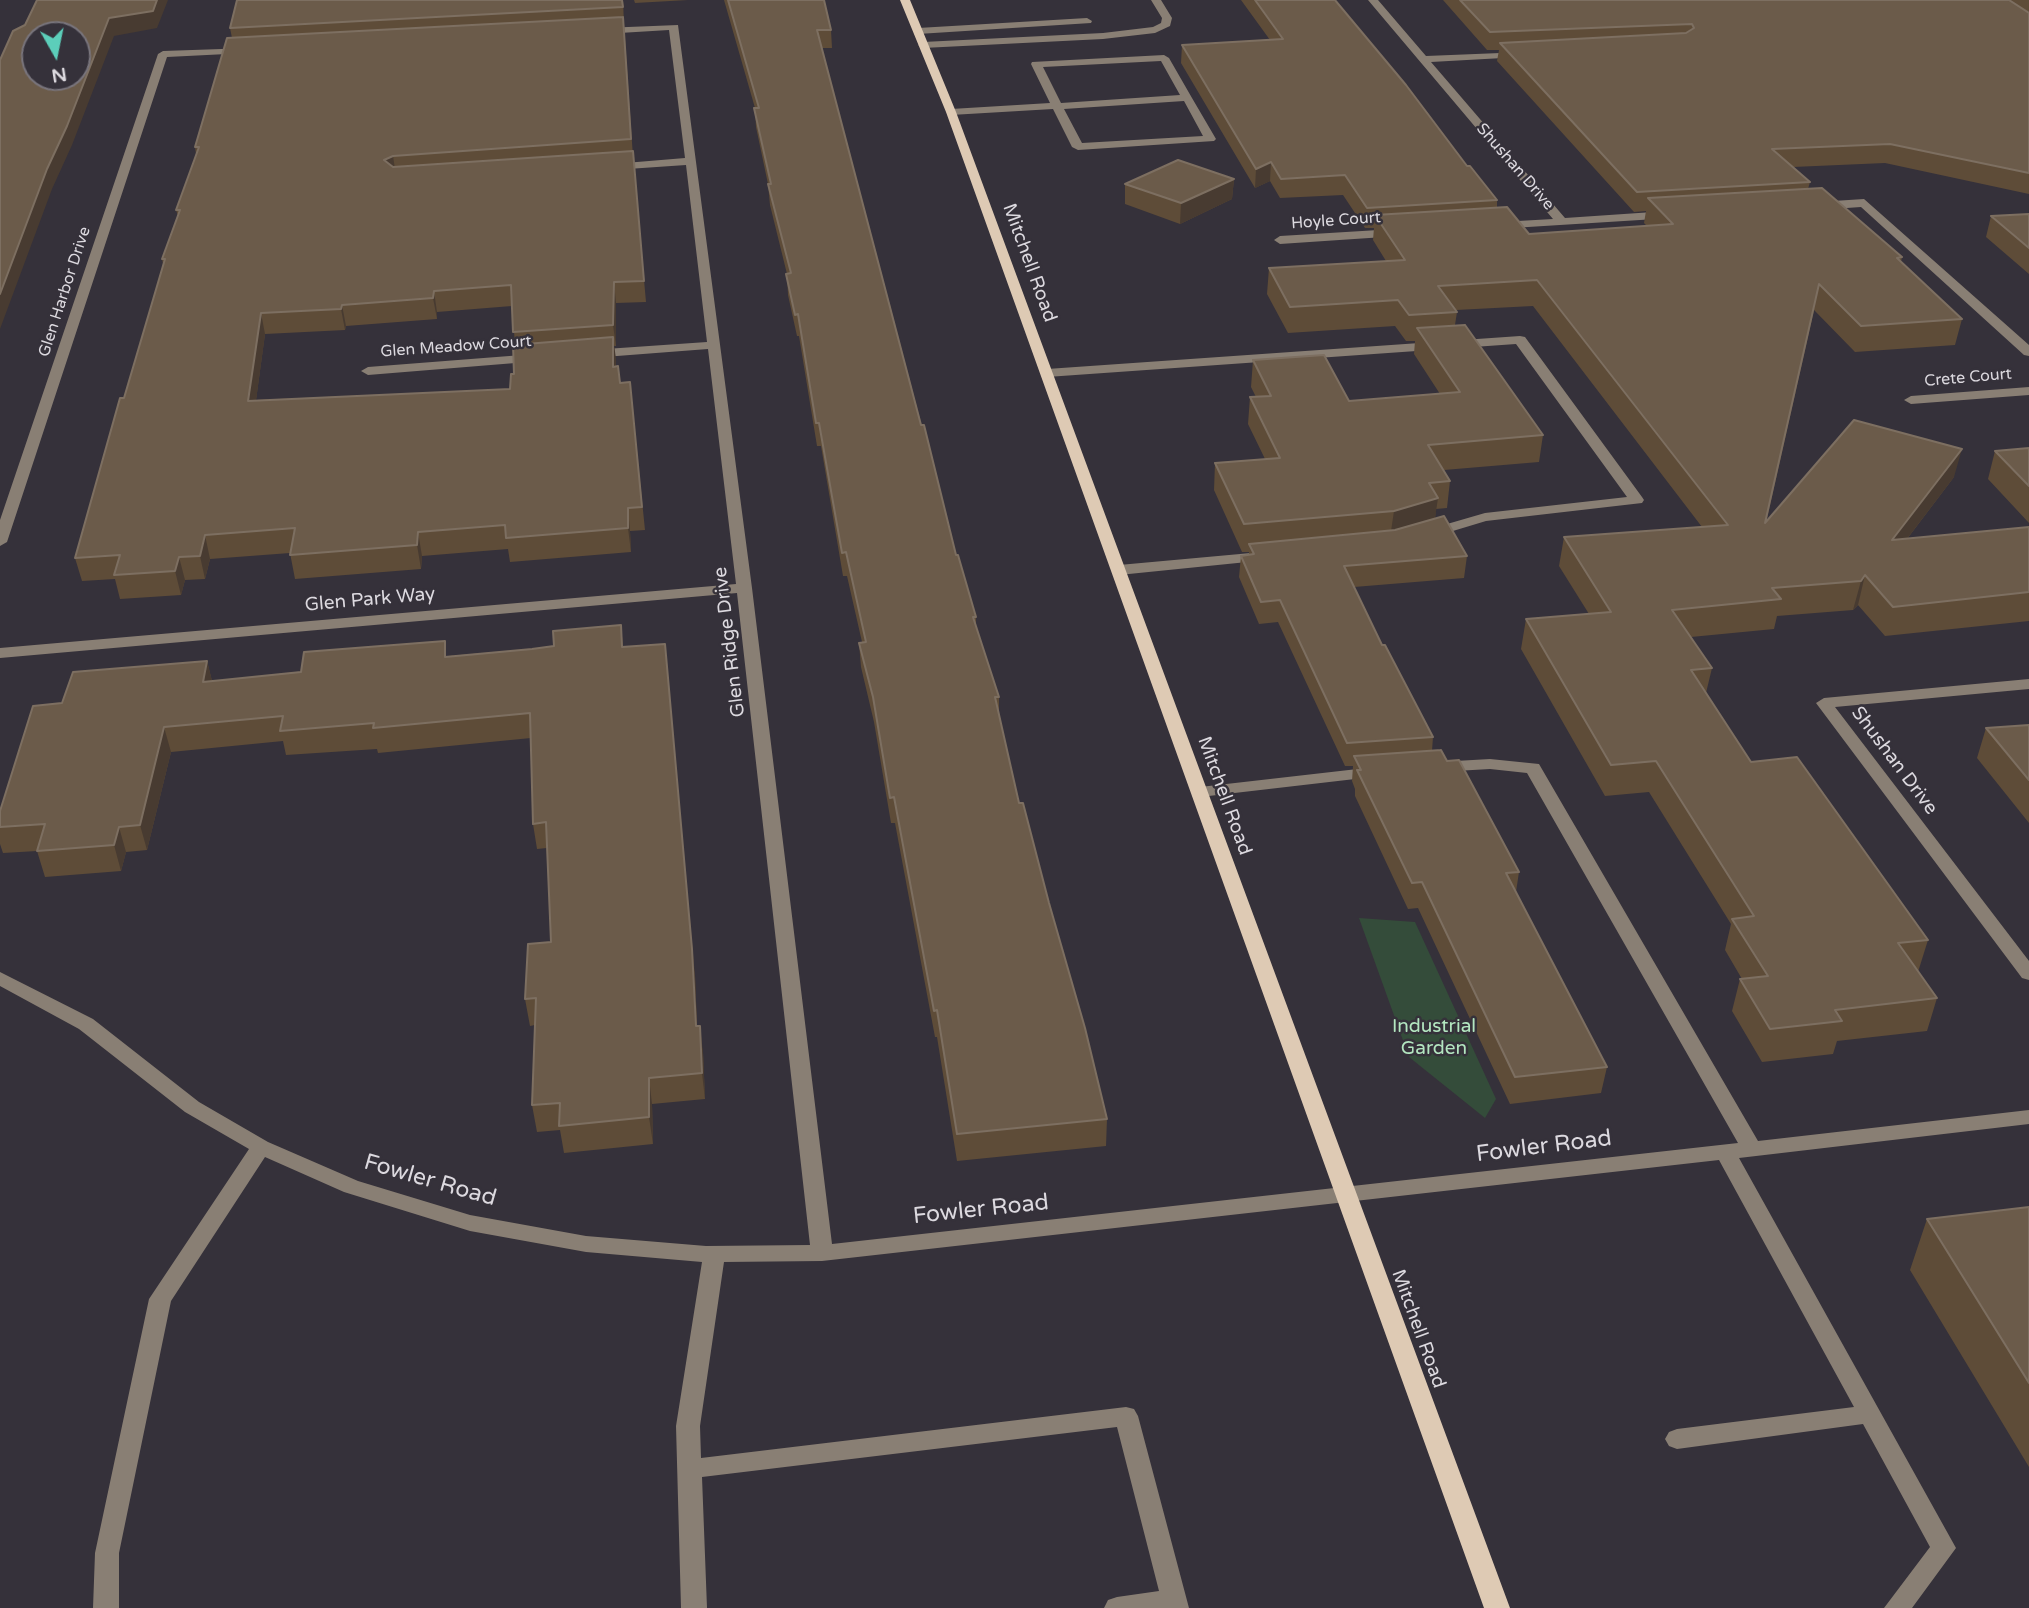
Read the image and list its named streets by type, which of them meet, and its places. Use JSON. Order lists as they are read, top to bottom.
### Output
{
  "streets": {
    "main road": ["Mitchell Road"],
    "street": [
      "Shushan Drive",
      "Hoyle Court",
      "Glen Harbor Drive",
      "Glen Meadow Court",
      "Crete Court",
      "Glen Park Way",
      "Glen Ridge Drive",
      "Fowler Road"
    ]
  },
  "crossings": [
    ["Mitchell Road", "Fowler Road"],
    ["Glen Park Way", "Glen Ridge Drive"],
    ["Glen Ridge Drive", "Fowler Road"]
  ],
  "parks": ["Industrial Garden"],
  "north": "bottom"
}
